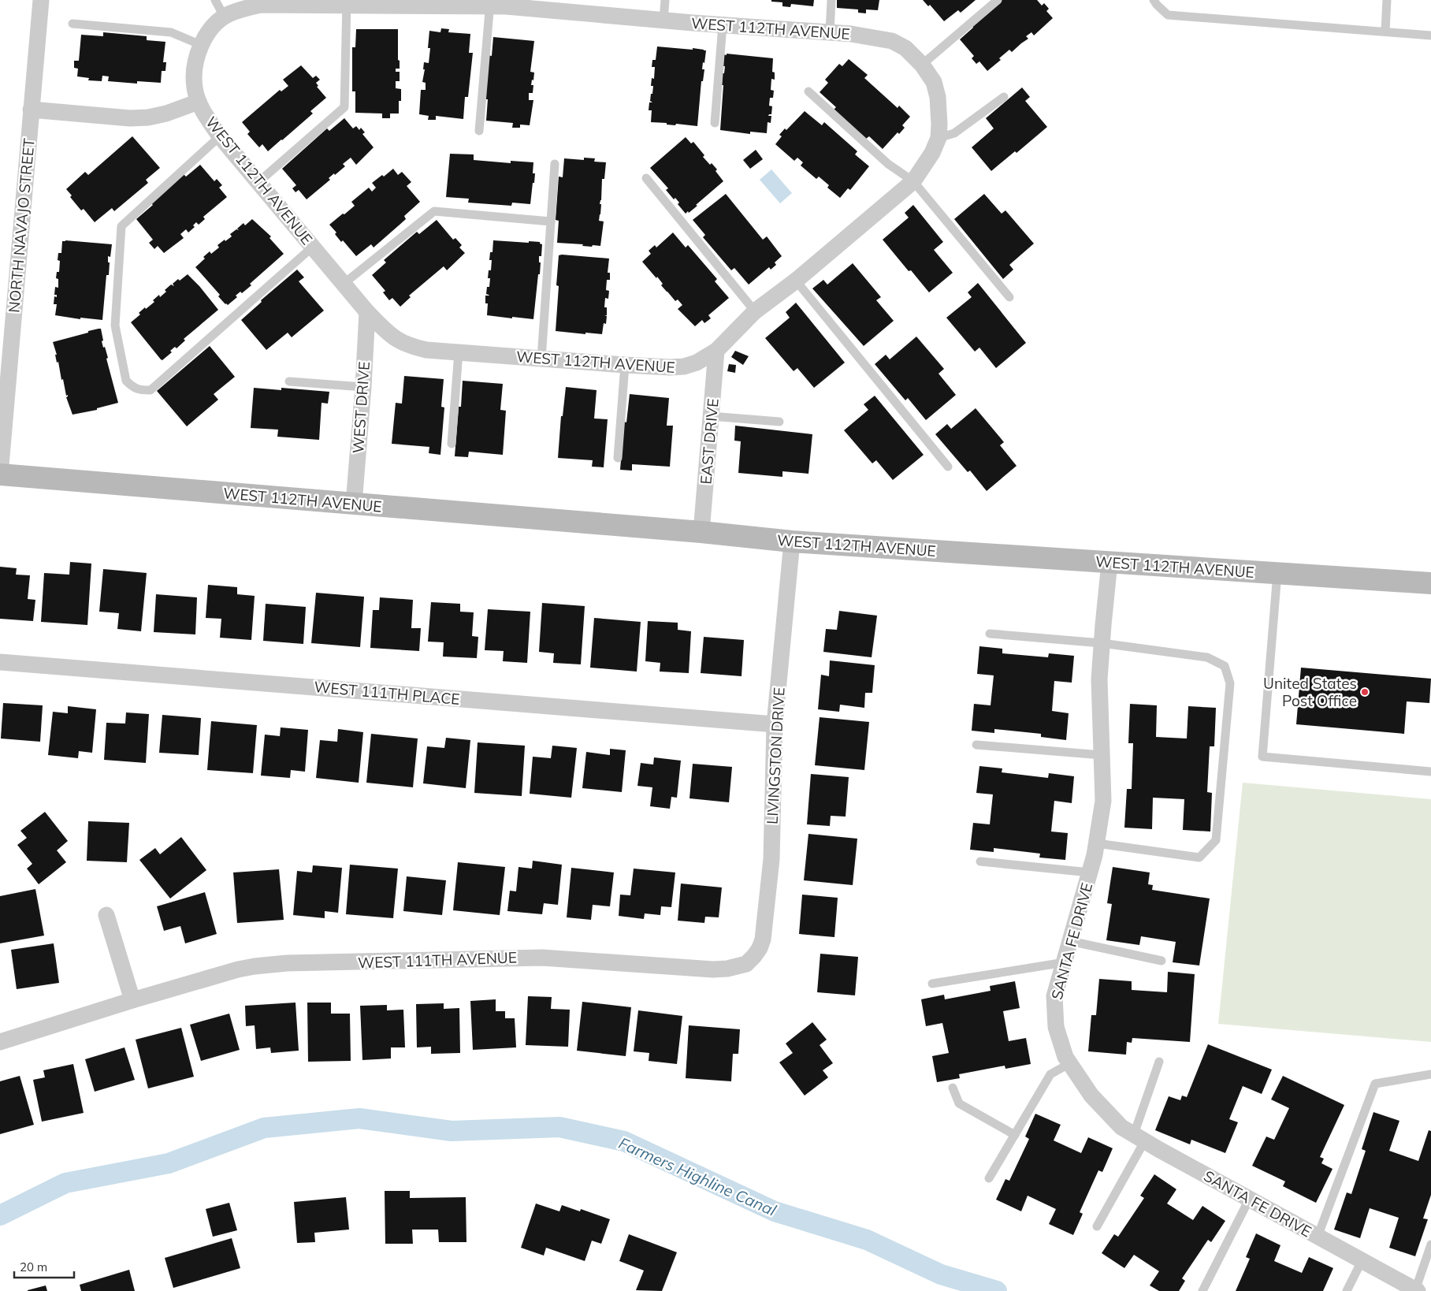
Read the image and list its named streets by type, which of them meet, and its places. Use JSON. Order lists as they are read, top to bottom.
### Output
{
  "streets": {
    "main road": ["WEST 112TH AVENUE"],
    "street": [
      "NORTH NAVAJO STREET",
      "WEST DRIVE",
      "EAST DRIVE",
      "WEST 111TH PLACE",
      "LIVINGSTON DRIVE",
      "SANTA FE DRIVE",
      "WEST 111TH AVENUE"
    ]
  },
  "crossings": [
    ["WEST 112TH AVENUE", "NORTH NAVAJO STREET"],
    ["WEST 112TH AVENUE", "WEST DRIVE"],
    ["WEST 112TH AVENUE", "EAST DRIVE"],
    ["WEST 112TH AVENUE", "LIVINGSTON DRIVE"],
    ["WEST 112TH AVENUE", "SANTA FE DRIVE"],
    ["WEST 111TH PLACE", "LIVINGSTON DRIVE"],
    ["LIVINGSTON DRIVE", "WEST 111TH AVENUE"]
  ],
  "water": ["Farmers Highline Canal"],
  "places": ["United States Post Office"],
  "scale_bar": "20 m"
}
